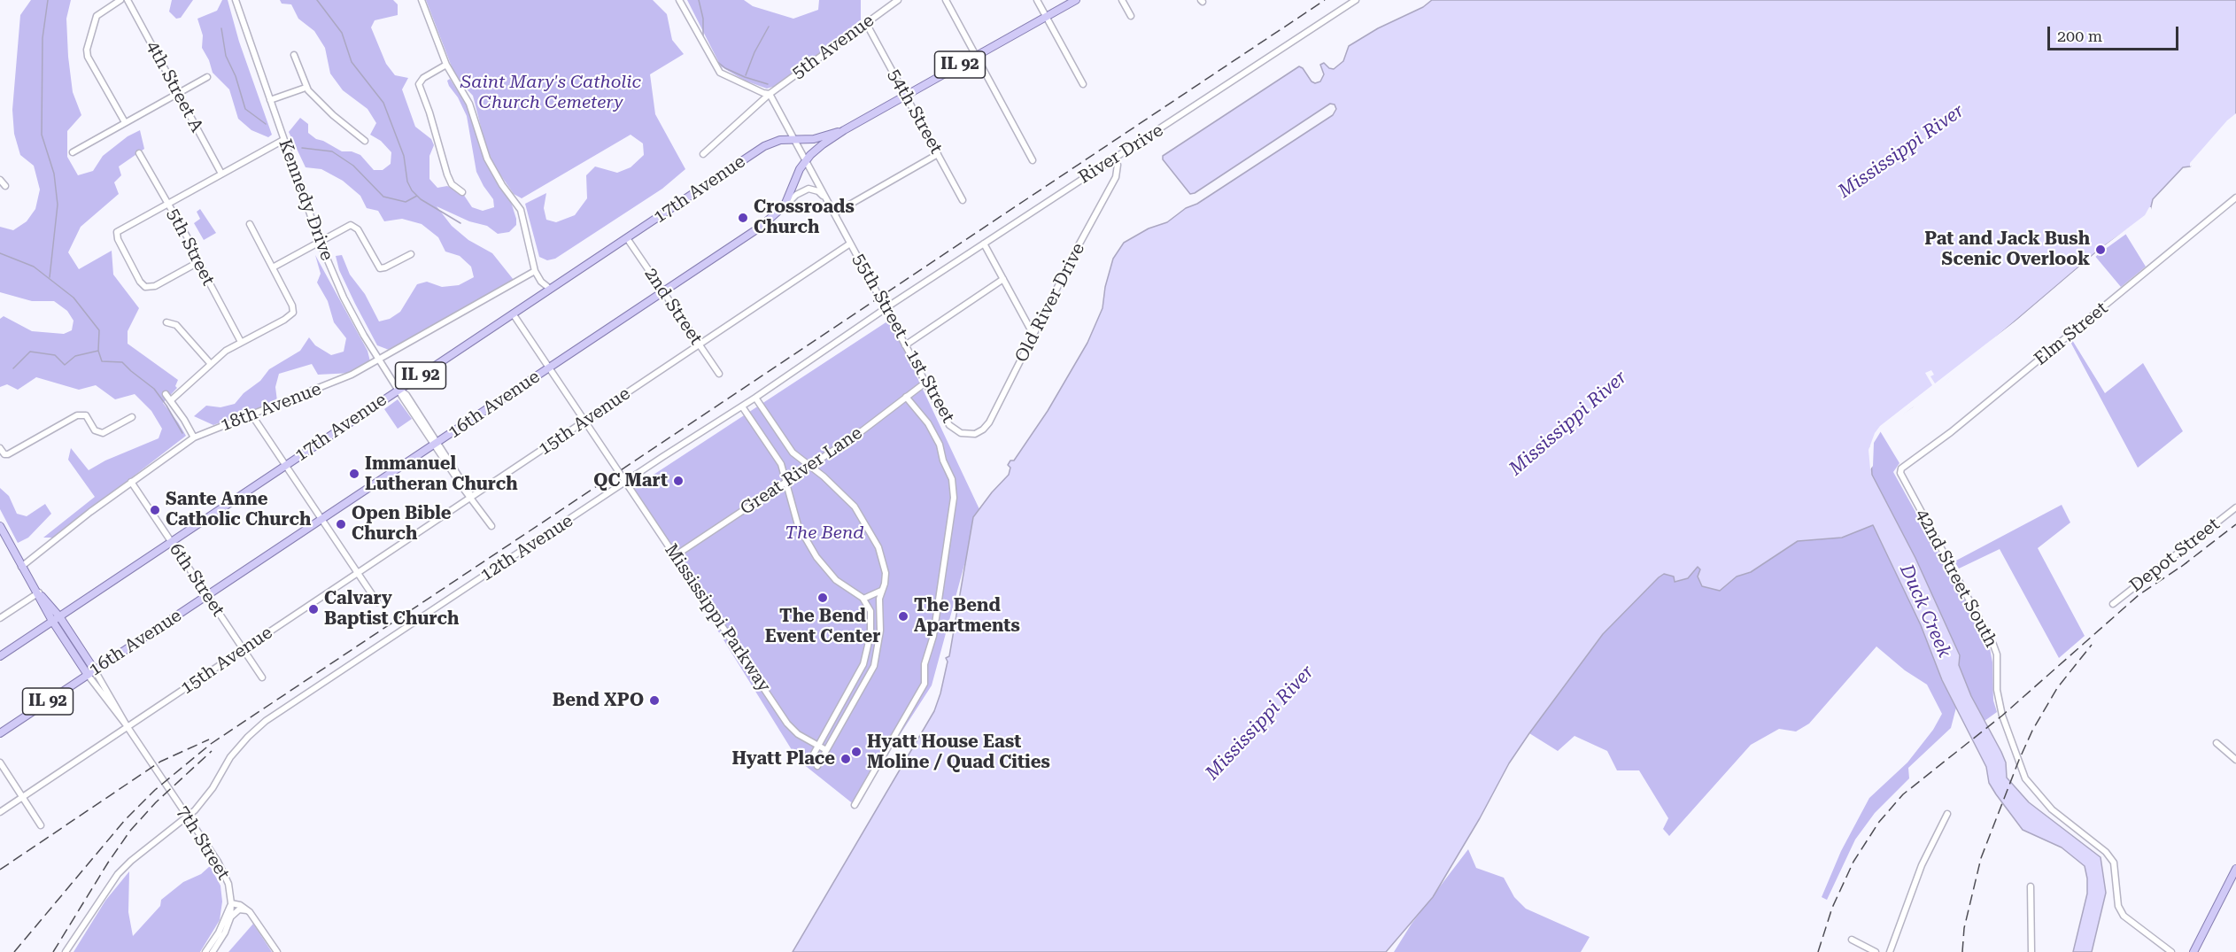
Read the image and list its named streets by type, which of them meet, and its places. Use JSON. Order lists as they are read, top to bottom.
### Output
{
  "streets": {
    "main road": [
      "IL 92",
      "17th Avenue",
      "16th Avenue",
      "7th Street"
    ],
    "street": [
      "5th Avenue",
      "4th Street A",
      "54th Street",
      "River Drive",
      "Kennedy Drive",
      "5th Street",
      "Old River Drive",
      "2nd Street",
      "Elm Street",
      "55th Street - 1st Street",
      "18th Avenue",
      "15th Avenue",
      "Great River Lane",
      "12th Avenue",
      "Depot Street",
      "42nd Street South",
      "6th Street",
      "Mississippi Parkway"
    ]
  },
  "crossings": [
    ["5th Avenue", "54th Street"],
    ["5th Avenue", "55th Street - 1st Street"],
    ["IL 92", "54th Street"],
    ["IL 92", "17th Avenue"],
    ["IL 92", "55th Street - 1st Street"],
    ["IL 92", "16th Avenue"],
    ["River Drive", "Old River Drive"],
    ["River Drive", "55th Street - 1st Street"],
    ["River Drive", "12th Avenue"],
    ["17th Avenue", "Kennedy Drive"],
    ["17th Avenue", "2nd Street"],
    ["17th Avenue", "55th Street - 1st Street"],
    ["17th Avenue", "6th Street"],
    ["17th Avenue", "Mississippi Parkway"],
    ["17th Avenue", "7th Street"],
    ["Kennedy Drive", "16th Avenue"],
    ["Kennedy Drive", "18th Avenue"],
    ["Kennedy Drive", "15th Avenue"],
    ["Old River Drive", "55th Street - 1st Street"],
    ["2nd Street", "16th Avenue"],
    ["2nd Street", "15th Avenue"],
    ["Elm Street", "42nd Street South"],
    ["55th Street - 1st Street", "16th Avenue"],
    ["55th Street - 1st Street", "15th Avenue"],
    ["55th Street - 1st Street", "Great River Lane"],
    ["55th Street - 1st Street", "12th Avenue"],
    ["16th Avenue", "6th Street"],
    ["16th Avenue", "Mississippi Parkway"],
    ["16th Avenue", "7th Street"],
    ["18th Avenue", "6th Street"],
    ["18th Avenue", "7th Street"],
    ["15th Avenue", "6th Street"],
    ["15th Avenue", "Mississippi Parkway"],
    ["15th Avenue", "7th Street"],
    ["Great River Lane", "Mississippi Parkway"],
    ["12th Avenue", "Mississippi Parkway"],
    ["12th Avenue", "7th Street"]
  ],
  "water": ["Mississippi River", "Duck Creek"],
  "parks": ["Saint Mary's Catholic Church Cemetery", "The Bend"],
  "places": [
    "Crossroads Church",
    "Pat and Jack Bush Scenic Overlook",
    "Immanuel Lutheran Church",
    "QC Mart",
    "Sante Anne Catholic Church",
    "Open Bible Church",
    "The Bend Event Center",
    "Calvary Baptist Church",
    "The Bend Apartments",
    "Bend XPO",
    "Hyatt House East Moline / Quad Cities",
    "Hyatt Place"
  ],
  "scale_bar": "200 m"
}
